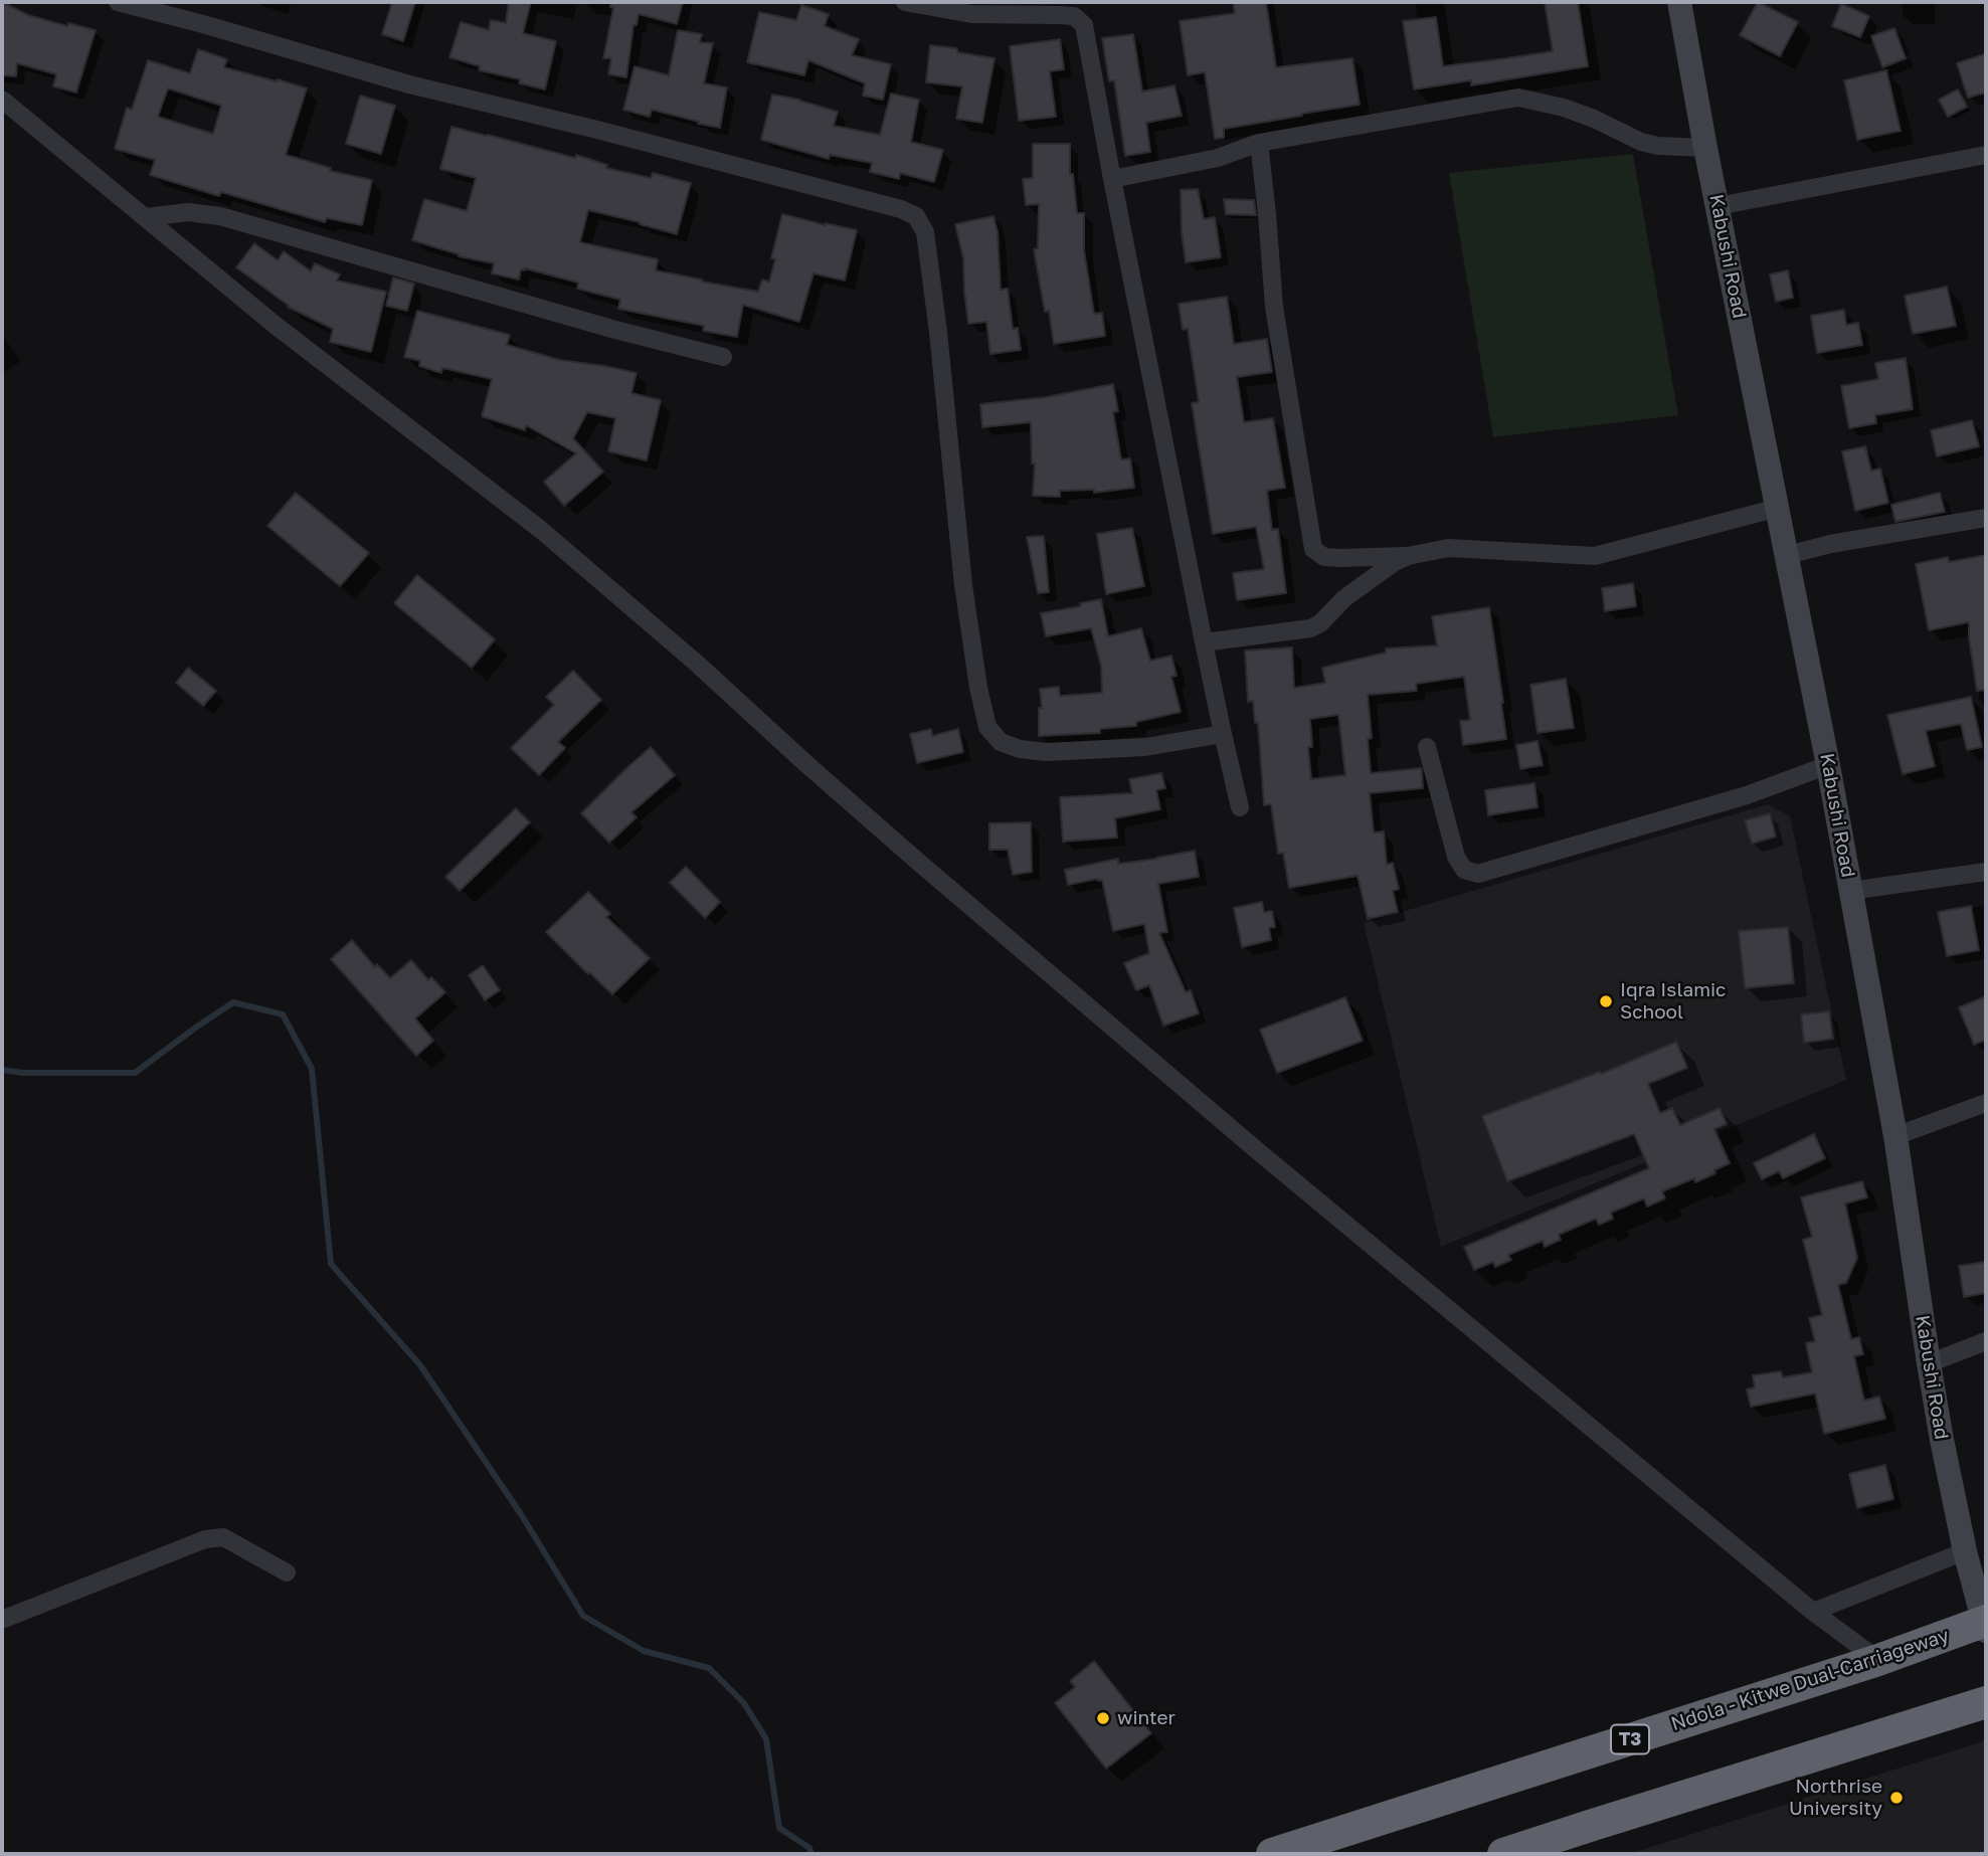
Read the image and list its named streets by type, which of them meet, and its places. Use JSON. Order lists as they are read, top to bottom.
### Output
{
  "streets": {
    "highway": ["Ndola - Kitwe Dual-Carriageway", "T3"],
    "main road": ["Kabushi Road"]
  },
  "crossings": [
    ["Kabushi Road", "Ndola - Kitwe Dual-Carriageway"]
  ],
  "places": ["Iqra Islamic School", "winter", "Northrise University"]
}
